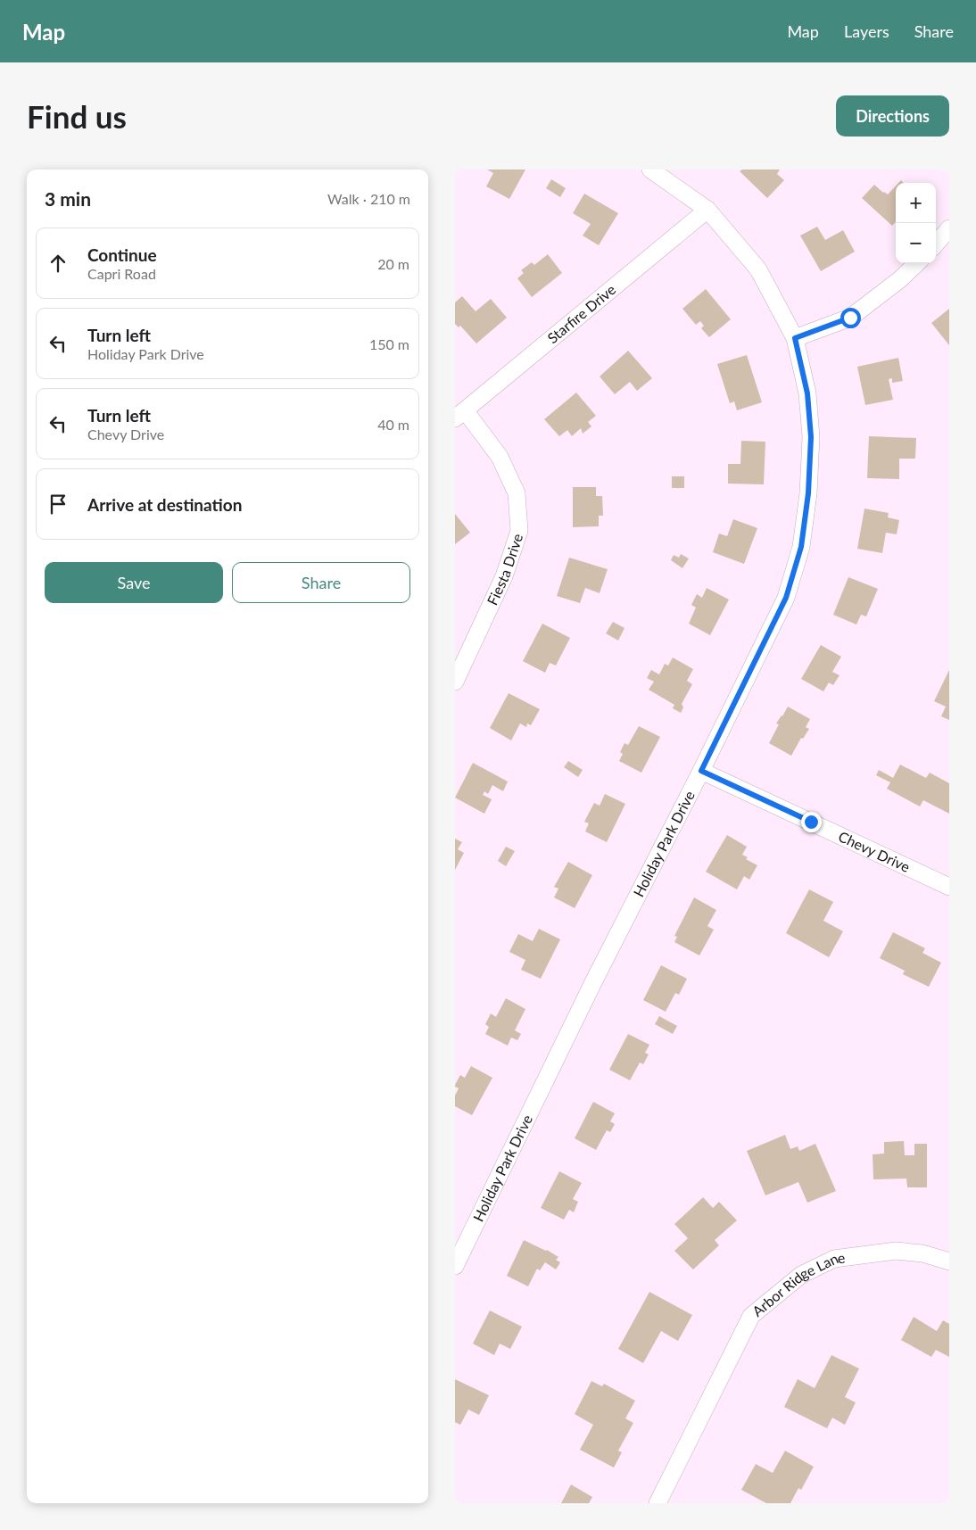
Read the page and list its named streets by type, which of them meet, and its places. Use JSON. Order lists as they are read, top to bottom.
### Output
{
  "streets": {
    "street": [
      "Starfire Drive",
      "Fiesta Drive",
      "Holiday Park Drive",
      "Chevy Drive",
      "Arbor Ridge Lane"
    ]
  },
  "crossings": [
    ["Starfire Drive", "Fiesta Drive"],
    ["Starfire Drive", "Holiday Park Drive"],
    ["Holiday Park Drive", "Chevy Drive"]
  ],
  "page": {
    "header": "Map",
    "nav": ["Map", "Layers", "Share"],
    "buttons": [
      "Directions",
      ["Save", "Share"]
    ],
    "title": "Find us",
    "heading": ["3 min", "Walk · 210 m"],
    "map_buttons": ["+", "−"],
    "list": [
      ["Continue", "Capri Road", "20 m"],
      ["Turn left", "Holiday Park Drive", "150 m"],
      ["Turn left", "Chevy Drive", "40 m"],
      "Arrive at destination"
    ]
  }
}
